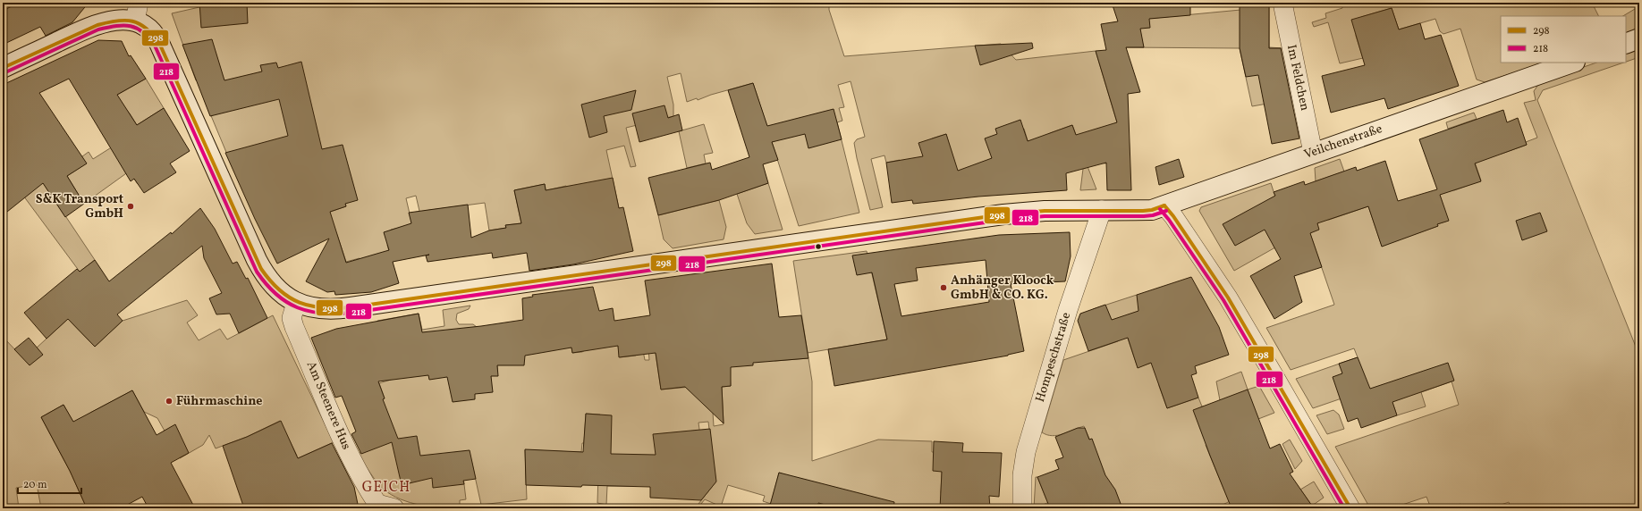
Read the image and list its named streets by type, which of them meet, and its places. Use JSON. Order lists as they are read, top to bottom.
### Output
{
  "streets": {
    "street": [
      "Im Feldchen",
      "Veilchenstraße",
      "Hompeschstraße",
      "Am Steenere Hus"
    ]
  },
  "crossings": [
    ["Im Feldchen", "Veilchenstraße"],
    ["Veilchenstraße", "Hompeschstraße"],
    ["Veilchenstraße", "Am Steenere Hus"]
  ],
  "districts": ["GEICH"],
  "places": ["S&K Transport GmbH", "Anhänger Kloock GmbH & CO. KG.", "Führmaschine"],
  "lines": ["transit line 298", "transit line 218"],
  "legend": ["298", "218"],
  "scale_bar": "20 m"
}
